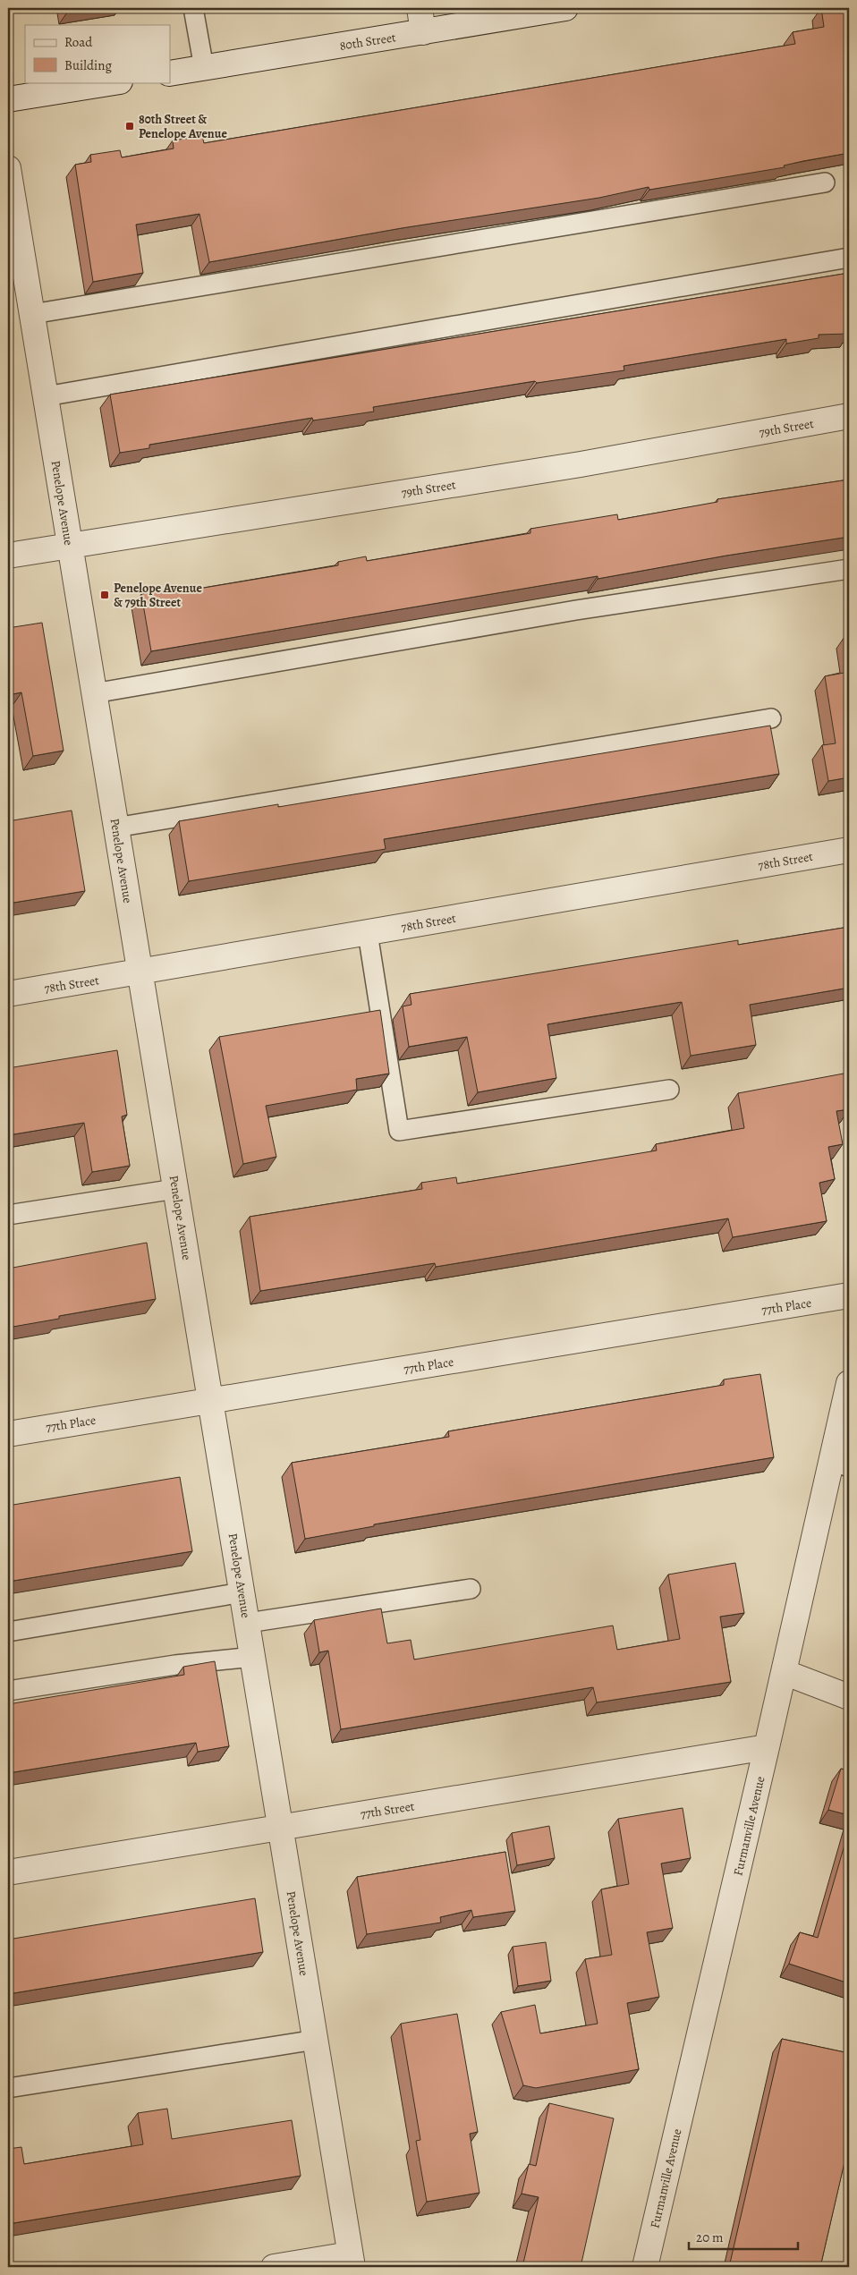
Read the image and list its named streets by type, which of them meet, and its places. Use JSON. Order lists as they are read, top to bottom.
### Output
{
  "streets": {
    "street": [
      "80th Street",
      "79th Street",
      "Penelope Avenue",
      "78th Street",
      "77th Place",
      "77th Street",
      "Furmanville Avenue"
    ]
  },
  "crossings": [
    ["79th Street", "Penelope Avenue"],
    ["Penelope Avenue", "78th Street"],
    ["Penelope Avenue", "77th Place"],
    ["Penelope Avenue", "77th Street"],
    ["77th Street", "Furmanville Avenue"]
  ],
  "places": {
    "transit": ["80th Street & Penelope Avenue", "Penelope Avenue & 79th Street"]
  },
  "legend": ["Road", "Building"],
  "scale_bar": "20 m"
}
